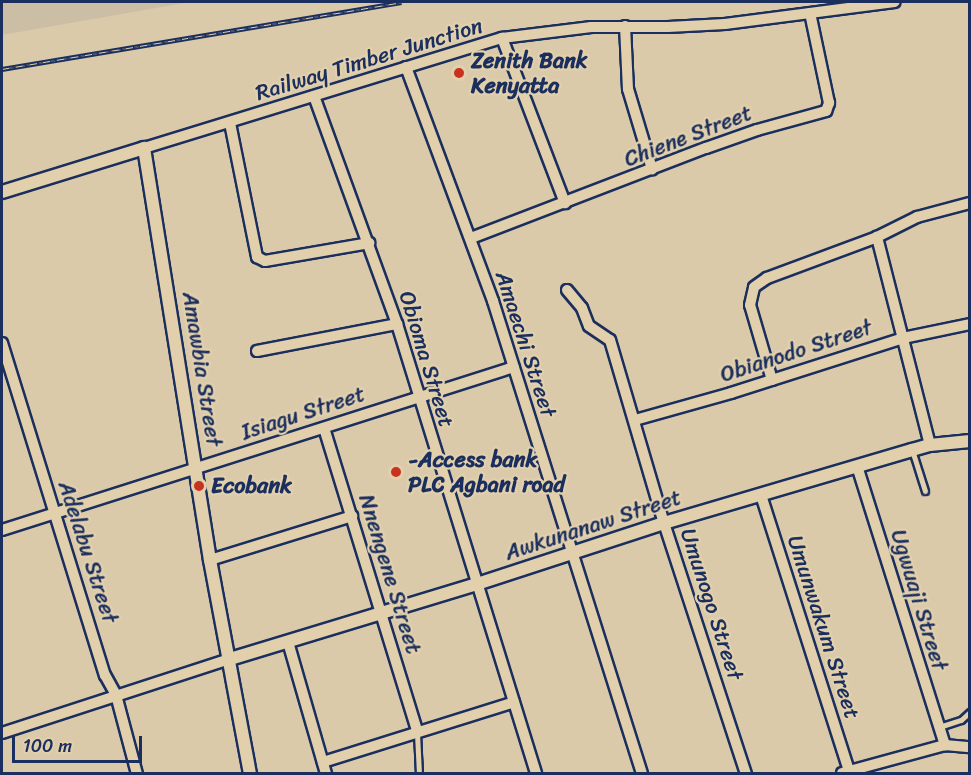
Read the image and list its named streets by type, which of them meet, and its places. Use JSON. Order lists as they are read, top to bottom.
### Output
{
  "streets": {
    "street": [
      "Railway Timber Junction",
      "Chiene Street",
      "Amaechi Street",
      "Obianodo Street",
      "Obioma Street",
      "Amawbia Street",
      "Isiagu Street",
      "Awkunanaw Street",
      "Adelabu Street",
      "Nnengene Street",
      "Ugwuaji Street",
      "Umunogo Street",
      "Umunwakum Street"
    ]
  },
  "crossings": [
    ["Railway Timber Junction", "Chiene Street"],
    ["Railway Timber Junction", "Amaechi Street"],
    ["Railway Timber Junction", "Obioma Street"],
    ["Railway Timber Junction", "Amawbia Street"],
    ["Chiene Street", "Amaechi Street"],
    ["Amaechi Street", "Isiagu Street"],
    ["Amaechi Street", "Awkunanaw Street"],
    ["Obianodo Street", "Umunogo Street"],
    ["Obioma Street", "Isiagu Street"],
    ["Obioma Street", "Awkunanaw Street"],
    ["Amawbia Street", "Isiagu Street"],
    ["Amawbia Street", "Awkunanaw Street"],
    ["Isiagu Street", "Adelabu Street"],
    ["Isiagu Street", "Nnengene Street"],
    ["Awkunanaw Street", "Nnengene Street"],
    ["Awkunanaw Street", "Ugwuaji Street"],
    ["Awkunanaw Street", "Umunogo Street"],
    ["Awkunanaw Street", "Umunwakum Street"]
  ],
  "places": ["Zenith Bank Kenyatta", "-Access bank PLC Agbani road", "Ecobank"],
  "scale_bar": "100 m"
}
